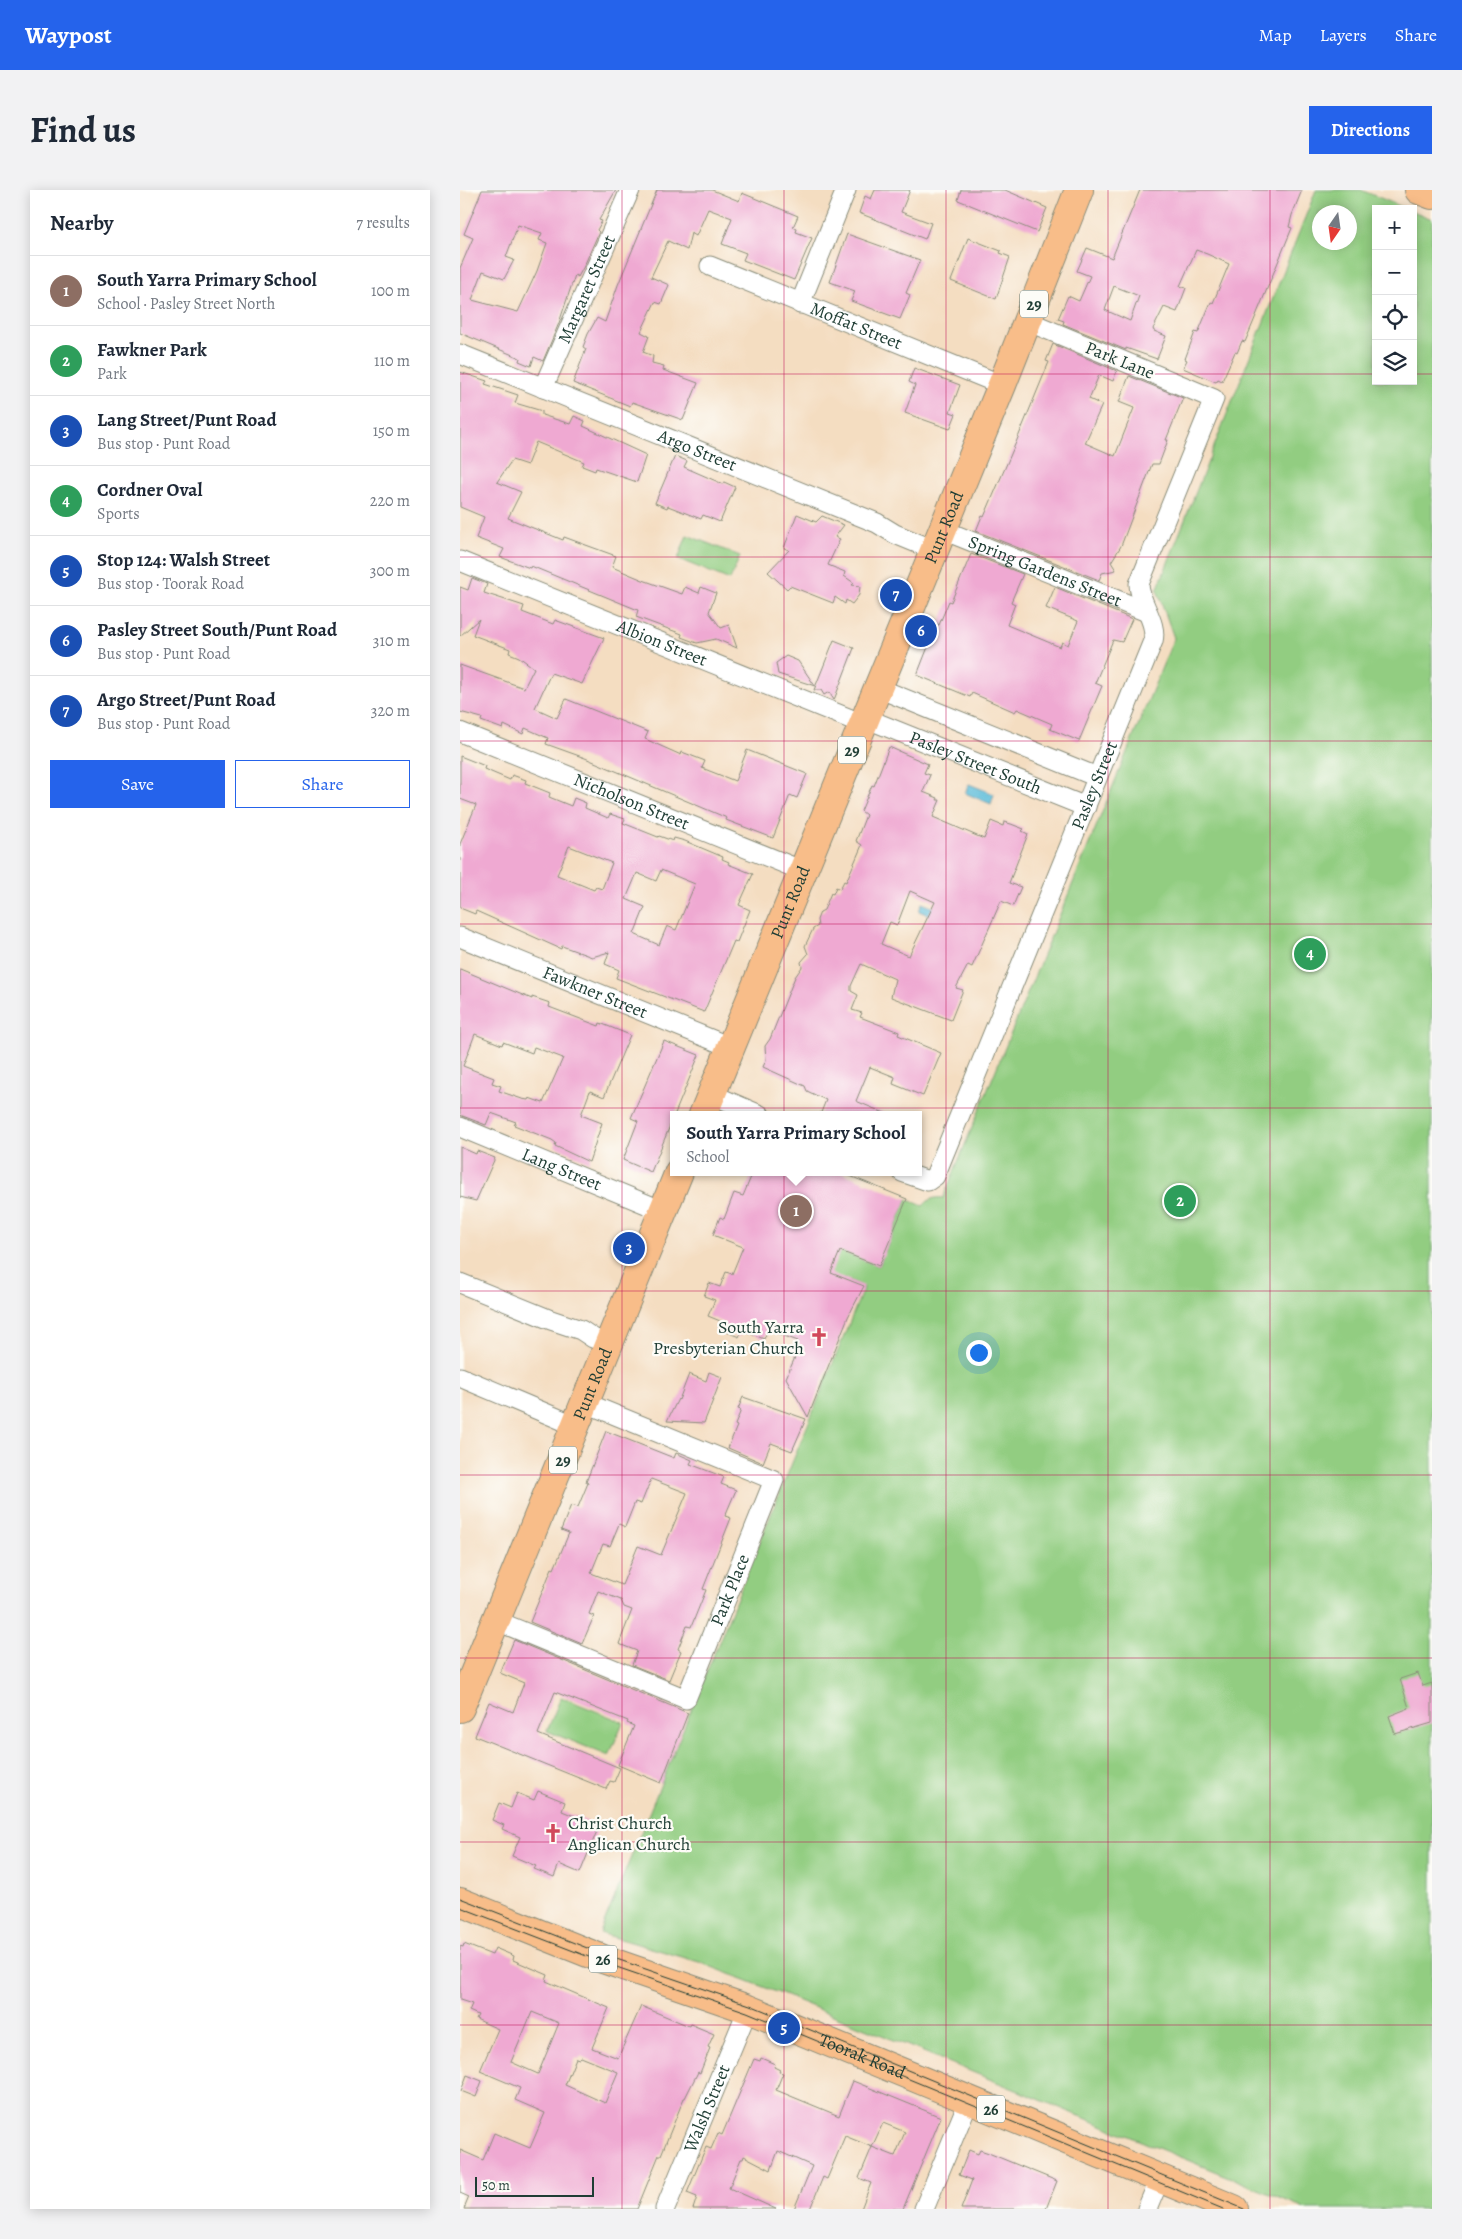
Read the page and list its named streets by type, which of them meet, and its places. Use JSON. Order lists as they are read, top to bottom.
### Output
{
  "streets": {
    "main road": [
      "29",
      "Punt Road",
      "26",
      "Toorak Road"
    ],
    "street": [
      "Margaret Street",
      "Moffat Street",
      "Park Lane",
      "Argo Street",
      "Spring Gardens Street",
      "Albion Street",
      "Pasley Street South",
      "Pasley Street",
      "Nicholson Street",
      "Fawkner Street",
      "Lang Street",
      "Park Place",
      "Walsh Street"
    ]
  },
  "crossings": [
    ["Margaret Street", "Argo Street"],
    ["Moffat Street", "Punt Road"],
    ["Park Lane", "Punt Road"],
    ["Park Lane", "Pasley Street"],
    ["Argo Street", "Punt Road"],
    ["Argo Street", "Spring Gardens Street"],
    ["Punt Road", "Spring Gardens Street"],
    ["Punt Road", "Albion Street"],
    ["Punt Road", "Pasley Street South"],
    ["Punt Road", "Nicholson Street"],
    ["Punt Road", "Fawkner Street"],
    ["Punt Road", "Lang Street"],
    ["Punt Road", "Park Place"],
    ["Spring Gardens Street", "Pasley Street"],
    ["Albion Street", "Pasley Street South"],
    ["Pasley Street South", "Pasley Street"],
    ["Toorak Road", "Walsh Street"]
  ],
  "places": {
    "church": ["South Yarra Presbyterian Church", "Christ Church Anglican Church"]
  },
  "scale_bar": "50 m",
  "north": "bottom",
  "page": {
    "header": "Waypost",
    "nav": ["Map", "Layers", "Share"],
    "title": "Find us",
    "buttons": [
      "Directions",
      ["Save", "Share"]
    ],
    "heading": ["Nearby", "7 results"],
    "map_buttons": ["+", "−"],
    "list": [
      {
        "mark": "1",
        "name": "South Yarra Primary School",
        "note": "School · Pasley Street North",
        "value": "100 m"
      },
      {
        "mark": "2",
        "name": "Fawkner Park",
        "note": "Park",
        "value": "110 m"
      },
      {
        "mark": "3",
        "name": "Lang Street/Punt Road",
        "note": "Bus stop · Punt Road",
        "value": "150 m"
      },
      {
        "mark": "4",
        "name": "Cordner Oval",
        "note": "Sports",
        "value": "220 m"
      },
      {
        "mark": "5",
        "name": "Stop 124: Walsh Street",
        "note": "Bus stop · Toorak Road",
        "value": "300 m"
      },
      {
        "mark": "6",
        "name": "Pasley Street South/Punt Road",
        "note": "Bus stop · Punt Road",
        "value": "310 m"
      },
      {
        "mark": "7",
        "name": "Argo Street/Punt Road",
        "note": "Bus stop · Punt Road",
        "value": "320 m"
      }
    ],
    "pins": [
      "7",
      "6",
      "4",
      "2",
      "1",
      "3",
      "5"
    ],
    "popup": ["South Yarra Primary School", "School"],
    "scale": "50 m"
  }
}
